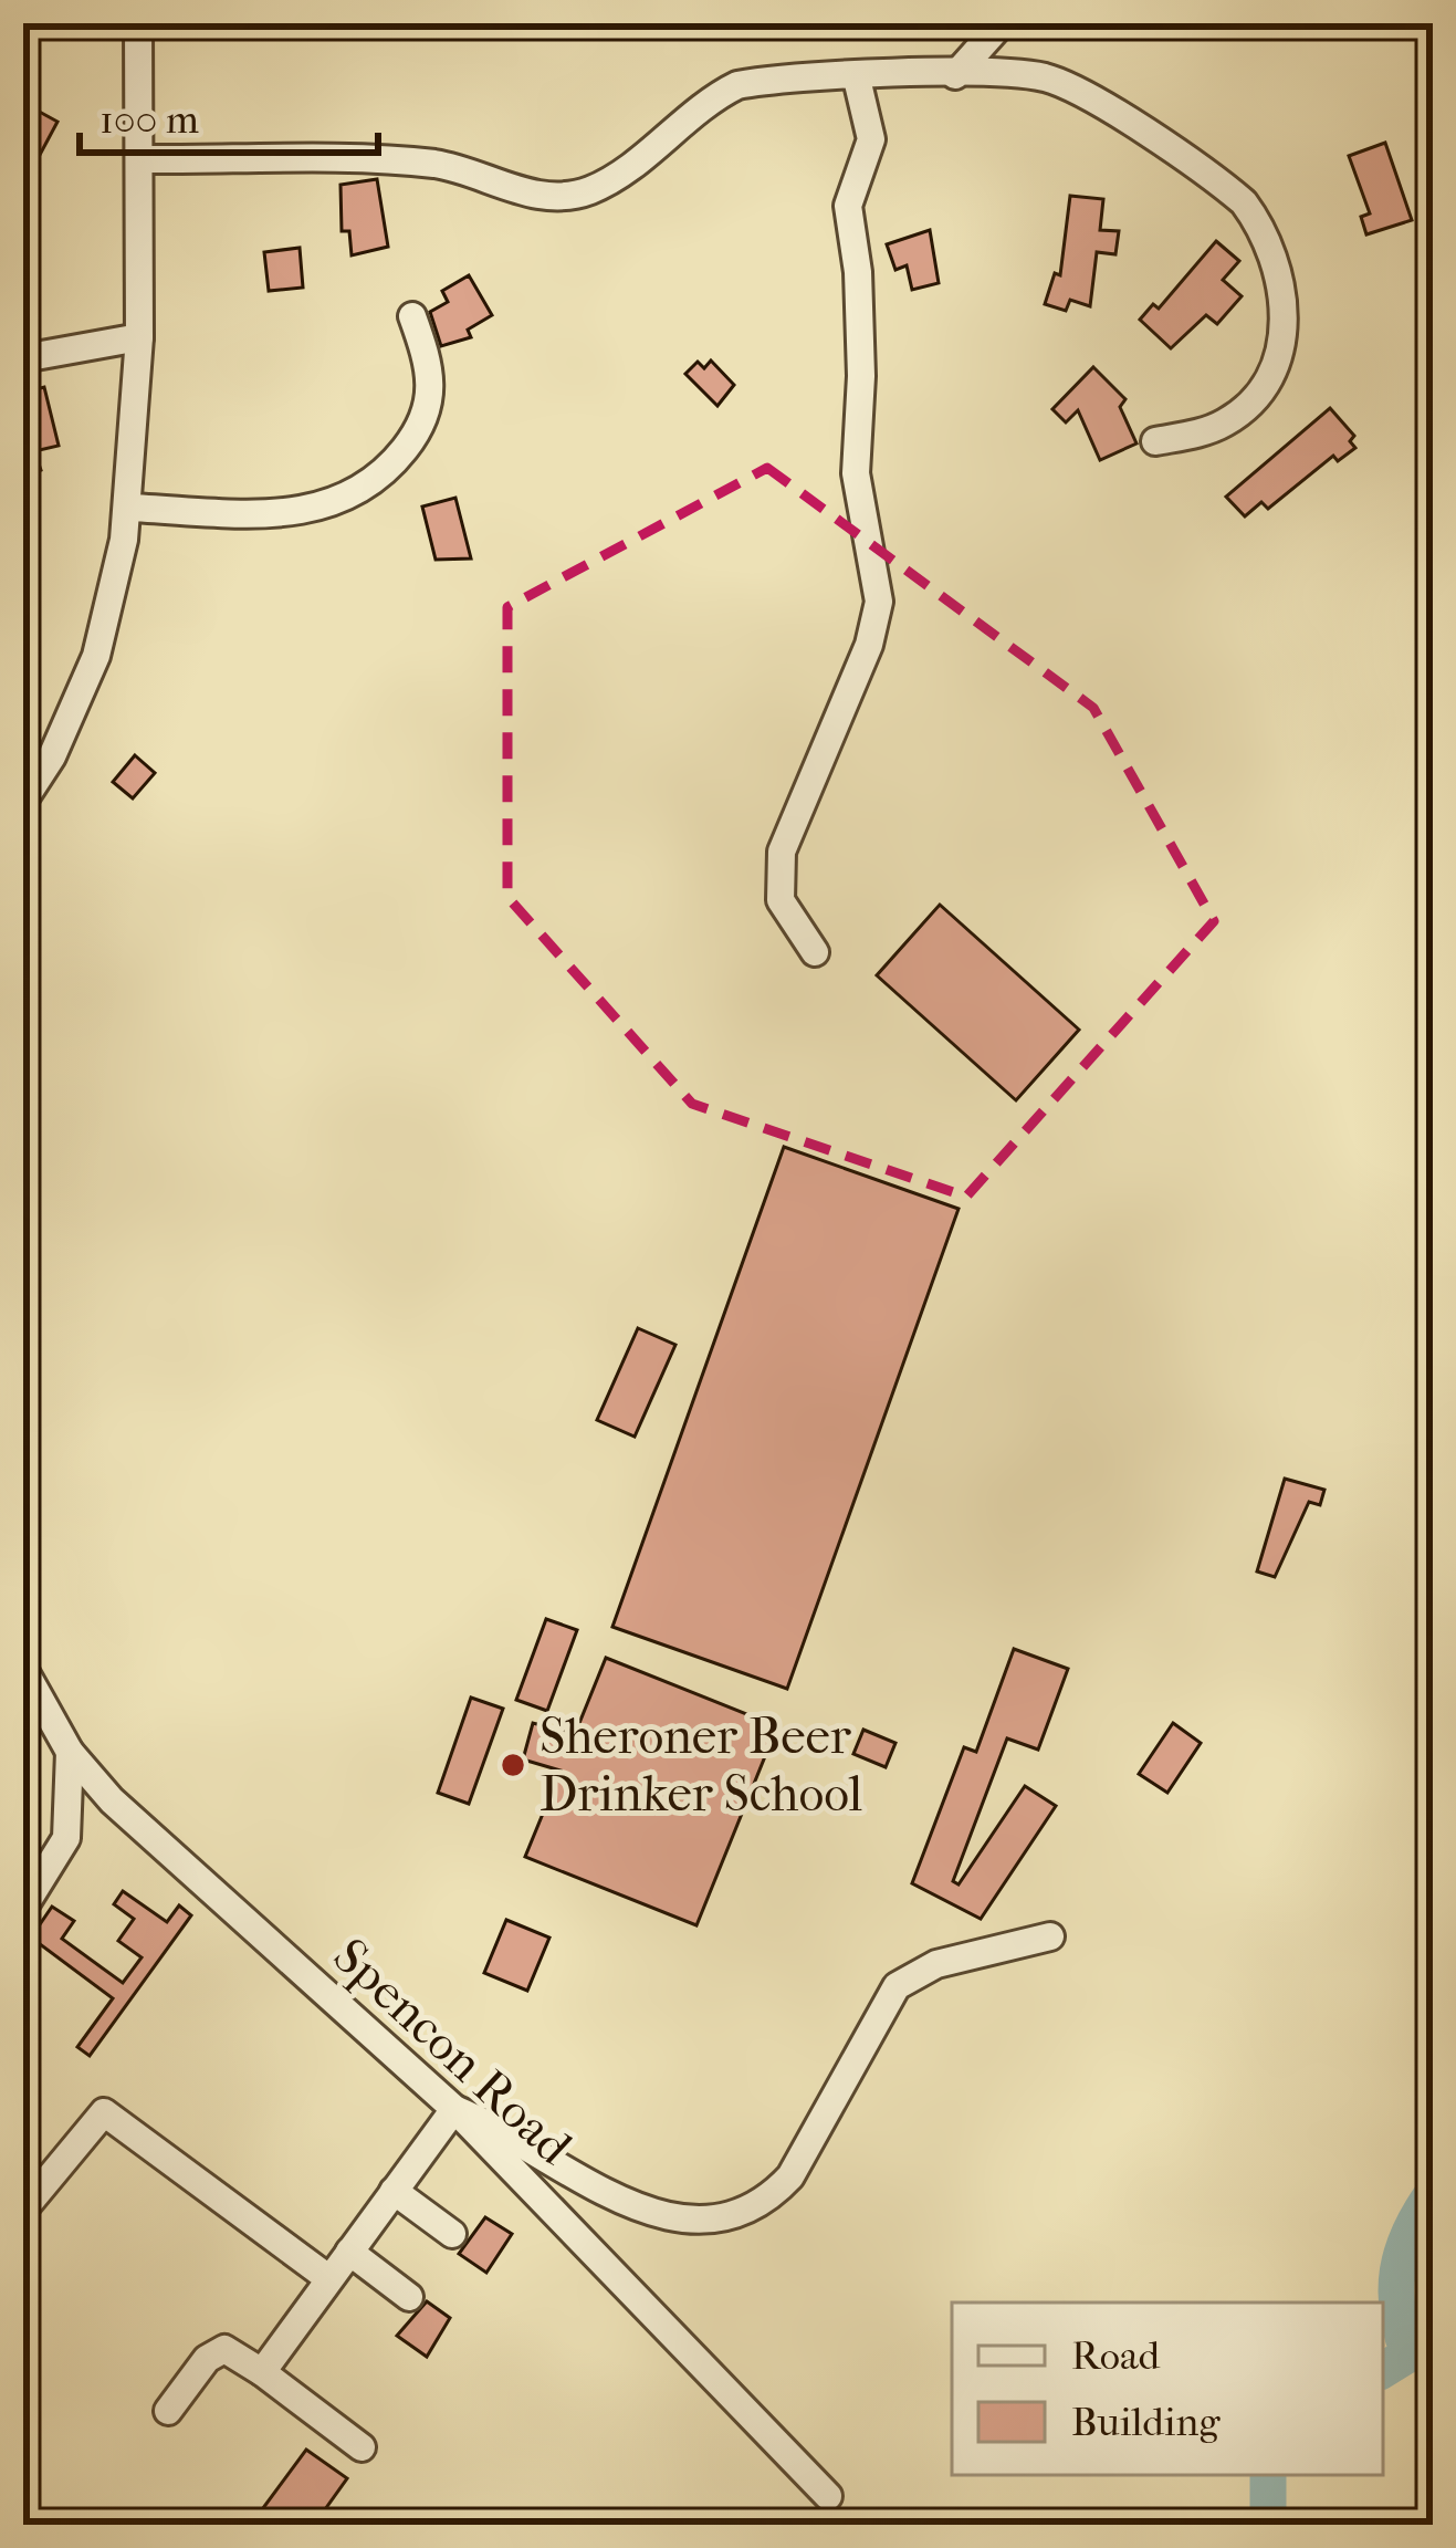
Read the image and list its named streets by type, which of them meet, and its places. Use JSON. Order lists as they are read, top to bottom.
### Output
{
  "streets": {
    "street": ["Spencon Road"]
  },
  "places": ["Sheroner Beer Drinker School"],
  "legend": ["Road", "Building"],
  "scale_bar": "100 m"
}
